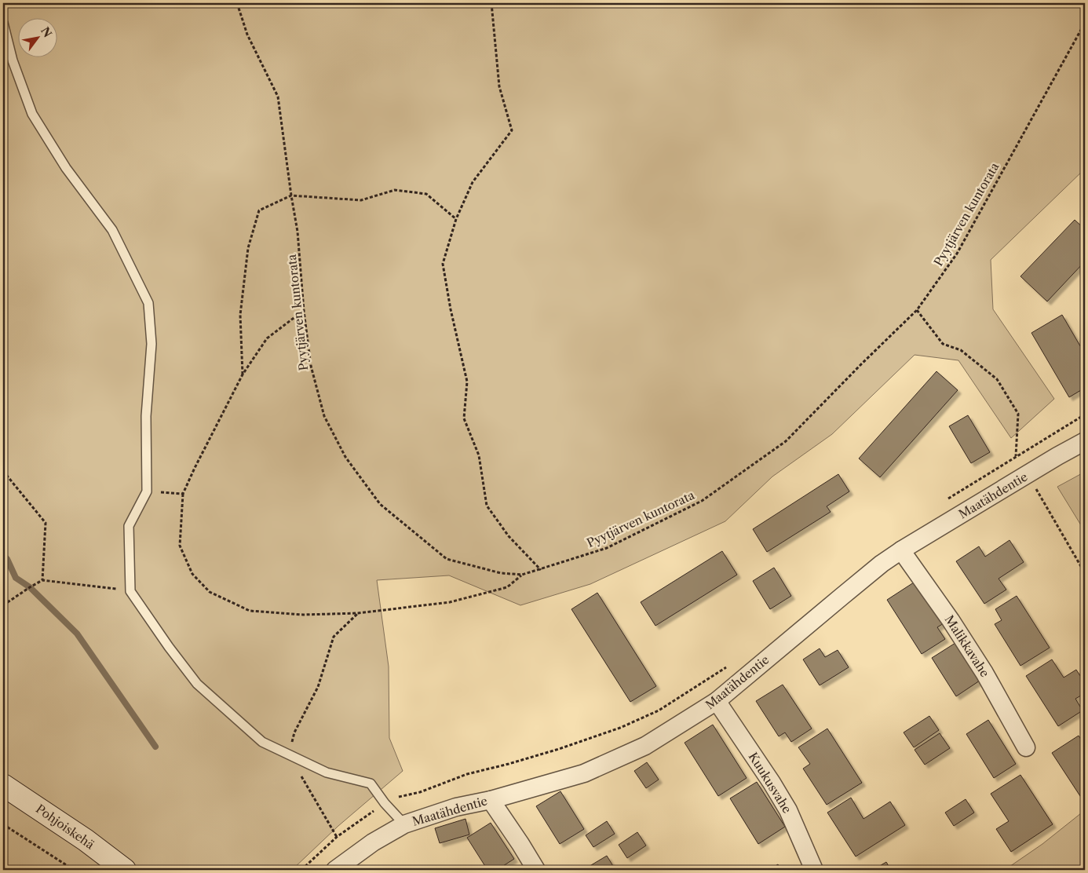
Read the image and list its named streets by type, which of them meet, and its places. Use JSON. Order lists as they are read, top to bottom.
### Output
{
  "streets": {
    "main road": ["Pohjoiskehä"],
    "street": ["Maatähdentie", "Malikkavahe", "Kuukusvahe"],
    "path": ["Pyytjärven kuntorata"]
  },
  "crossings": [
    ["Maatähdentie", "Malikkavahe"],
    ["Maatähdentie", "Kuukusvahe"]
  ],
  "north": "top right"
}
